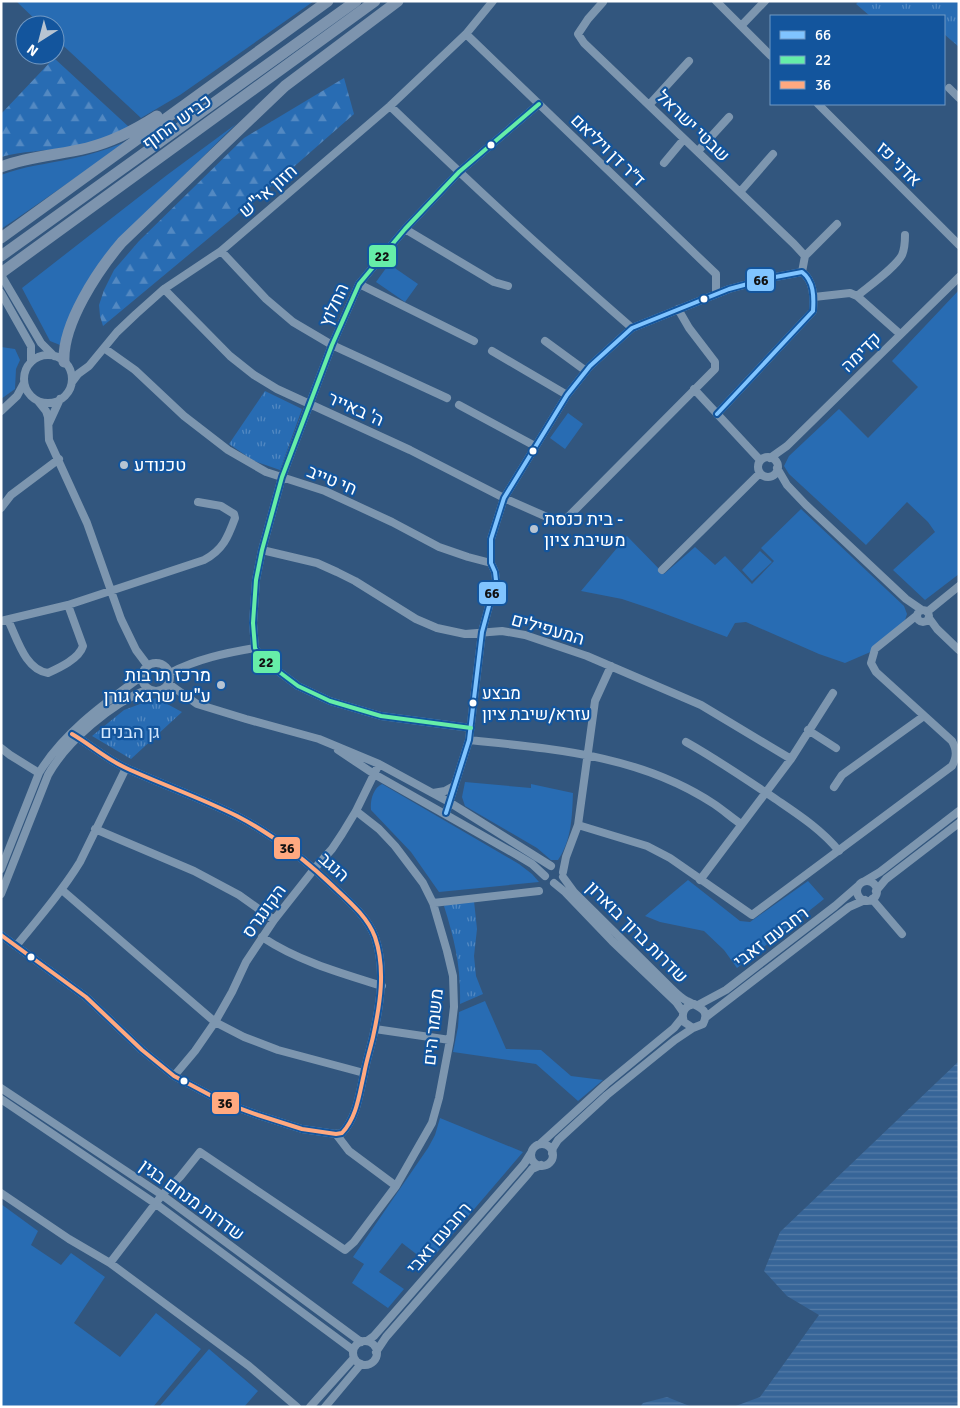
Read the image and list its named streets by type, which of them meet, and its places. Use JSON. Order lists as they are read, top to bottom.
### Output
{
  "streets": {
    "highway": ["כביש החוף"],
    "street": [
      "שבטי ישראל",
      "ד״ר דן ויליאם",
      "אדני פז",
      "חזון אי\"ש",
      "החלוץ",
      "קדימה",
      "ה' באייר",
      "חי טייב",
      "המעפילים",
      "הנגב",
      "הקונגרס",
      "שדרות ברוך בוארון",
      "רחבעם זאבי",
      "משמר הים",
      "שדרות מנחם בגין"
    ]
  },
  "crossings": [
    ["ד״ר דן ויליאם", "חזון אי\"ש"],
    ["ד״ר דן ויליאם", "החלוץ"],
    ["חזון אי\"ש", "ה' באייר"],
    ["חזון אי\"ש", "חי טייב"],
    ["החלוץ", "ה' באייר"],
    ["החלוץ", "חי טייב"],
    ["החלוץ", "המעפילים"],
    ["הנגב", "הקונגרס"],
    ["הקונגרס", "משמר הים"],
    ["שדרות ברוך בוארון", "רחבעם זאבי"],
    ["רחבעם זאבי", "שדרות מנחם בגין"],
    ["משמר הים", "שדרות מנחם בגין"]
  ],
  "parks": ["גן הבנים"],
  "places": [
    "טכנודע",
    "בית כנסת - משיבת ציון",
    "מרכז תרבות ע\"ש שרגא גורן",
    "מבצע עזרא/שיבת ציון"
  ],
  "lines": ["transit line 22", "transit line 66", "transit line 36"],
  "legend": ["66", "22", "36"],
  "north": "bottom left"
}
